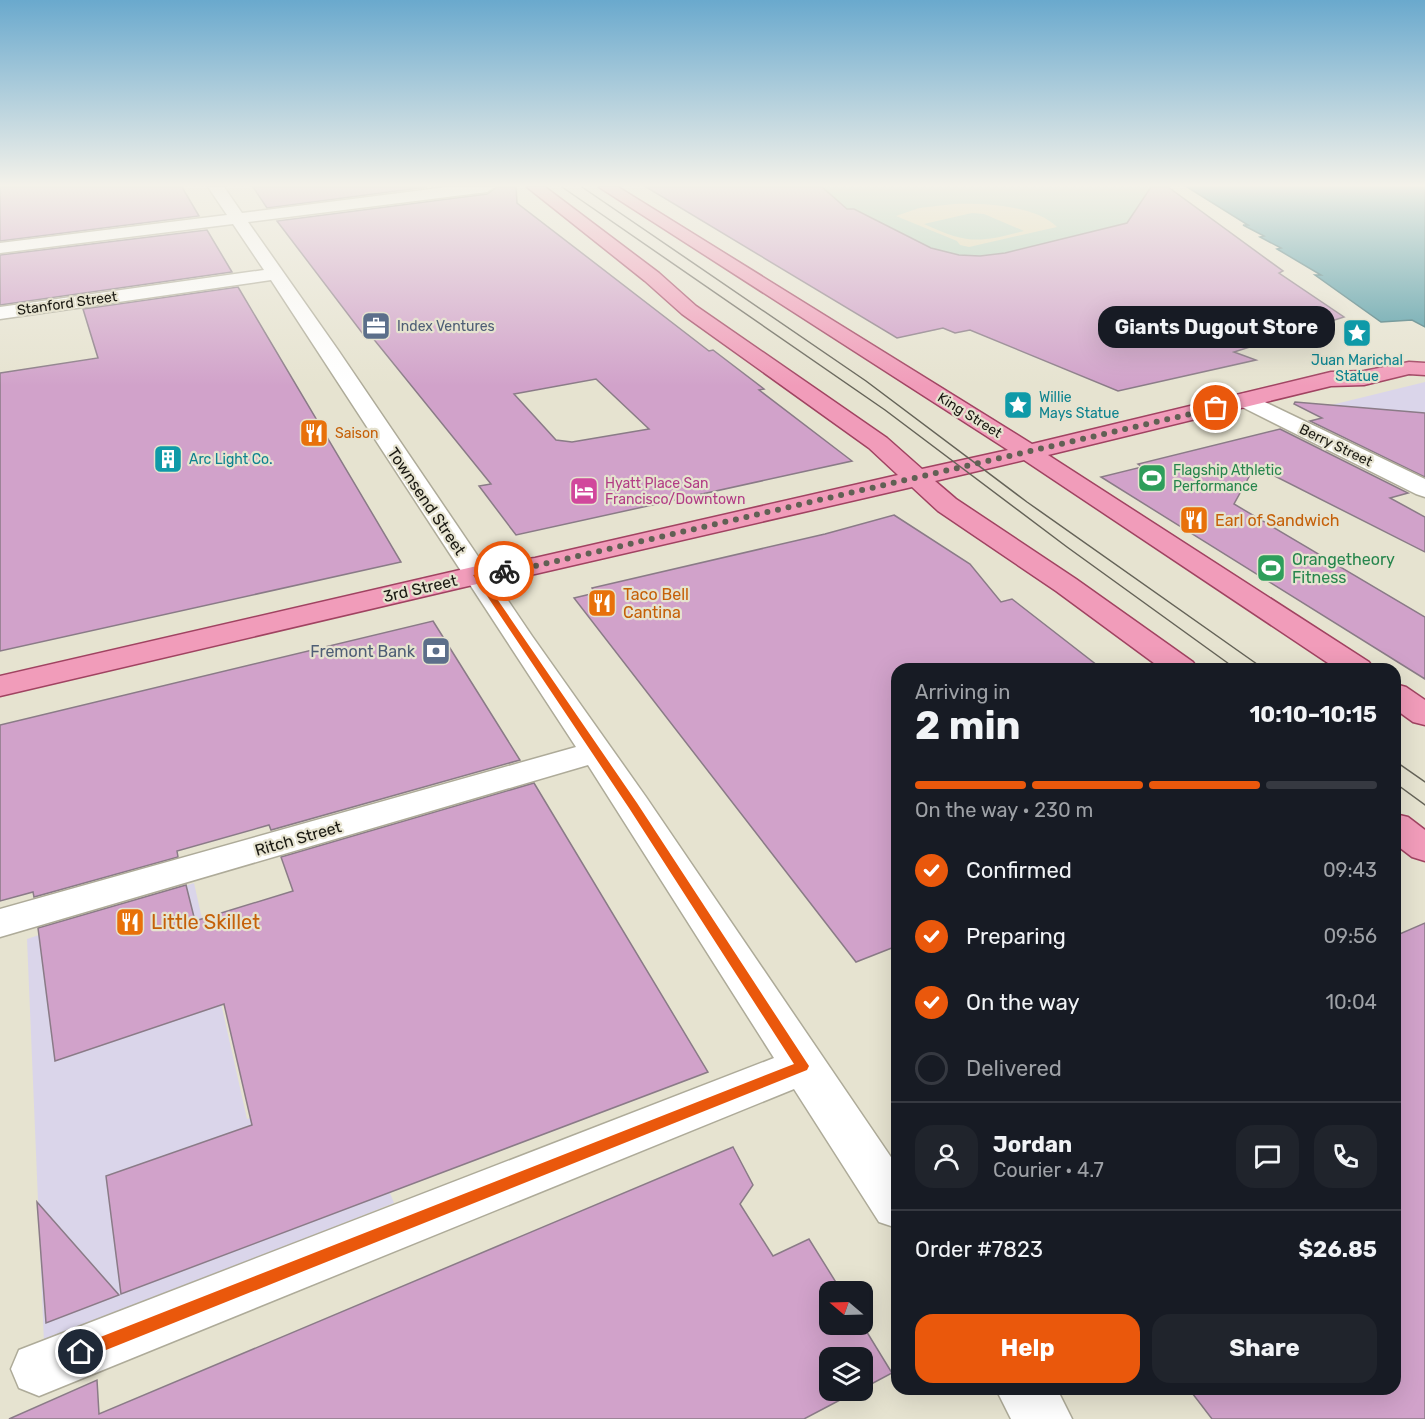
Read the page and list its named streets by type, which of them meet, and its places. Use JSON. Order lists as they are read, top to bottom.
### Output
{
  "streets": {
    "main road": ["King Street", "3rd Street"],
    "street": [
      "Stanford Street",
      "Berry Street",
      "Townsend Street",
      "Ritch Street"
    ]
  },
  "crossings": [
    ["Stanford Street", "Townsend Street"],
    ["King Street", "3rd Street"],
    ["Berry Street", "3rd Street"],
    ["Townsend Street", "3rd Street"],
    ["Townsend Street", "Ritch Street"]
  ],
  "places": {
    "office": ["Index Ventures"],
    "place": ["Juan Marichal Statue", "Willie Mays Statue"],
    "other": ["Giants Dugout Store"],
    "restaurant": [
      "Saison",
      "Earl of Sandwich",
      "Taco Bell Cantina",
      "Little Skillet"
    ],
    "building": ["Arc Light Co."],
    "sports": ["Flagship Athletic Performance", "Orangetheory Fitness"],
    "hotel": ["Hyatt Place San Francisco/Downtown"],
    "bank": ["Fremont Bank"]
  },
  "north": "left",
  "page": {
    "bubble": "Giants Dugout Store",
    "heading": ["2 min", "Arriving in", "10:10–10:15"],
    "panel": [
      "Jordan",
      "Courier · 4.7",
      "Order #7823",
      "$26.85"
    ],
    "bar": "On the way · 230 m",
    "list": [
      ["Confirmed", "09:43"],
      ["Preparing", "09:56"],
      ["On the way", "10:04"],
      "Delivered"
    ],
    "buttons": ["Help", "Share"]
  }
}
